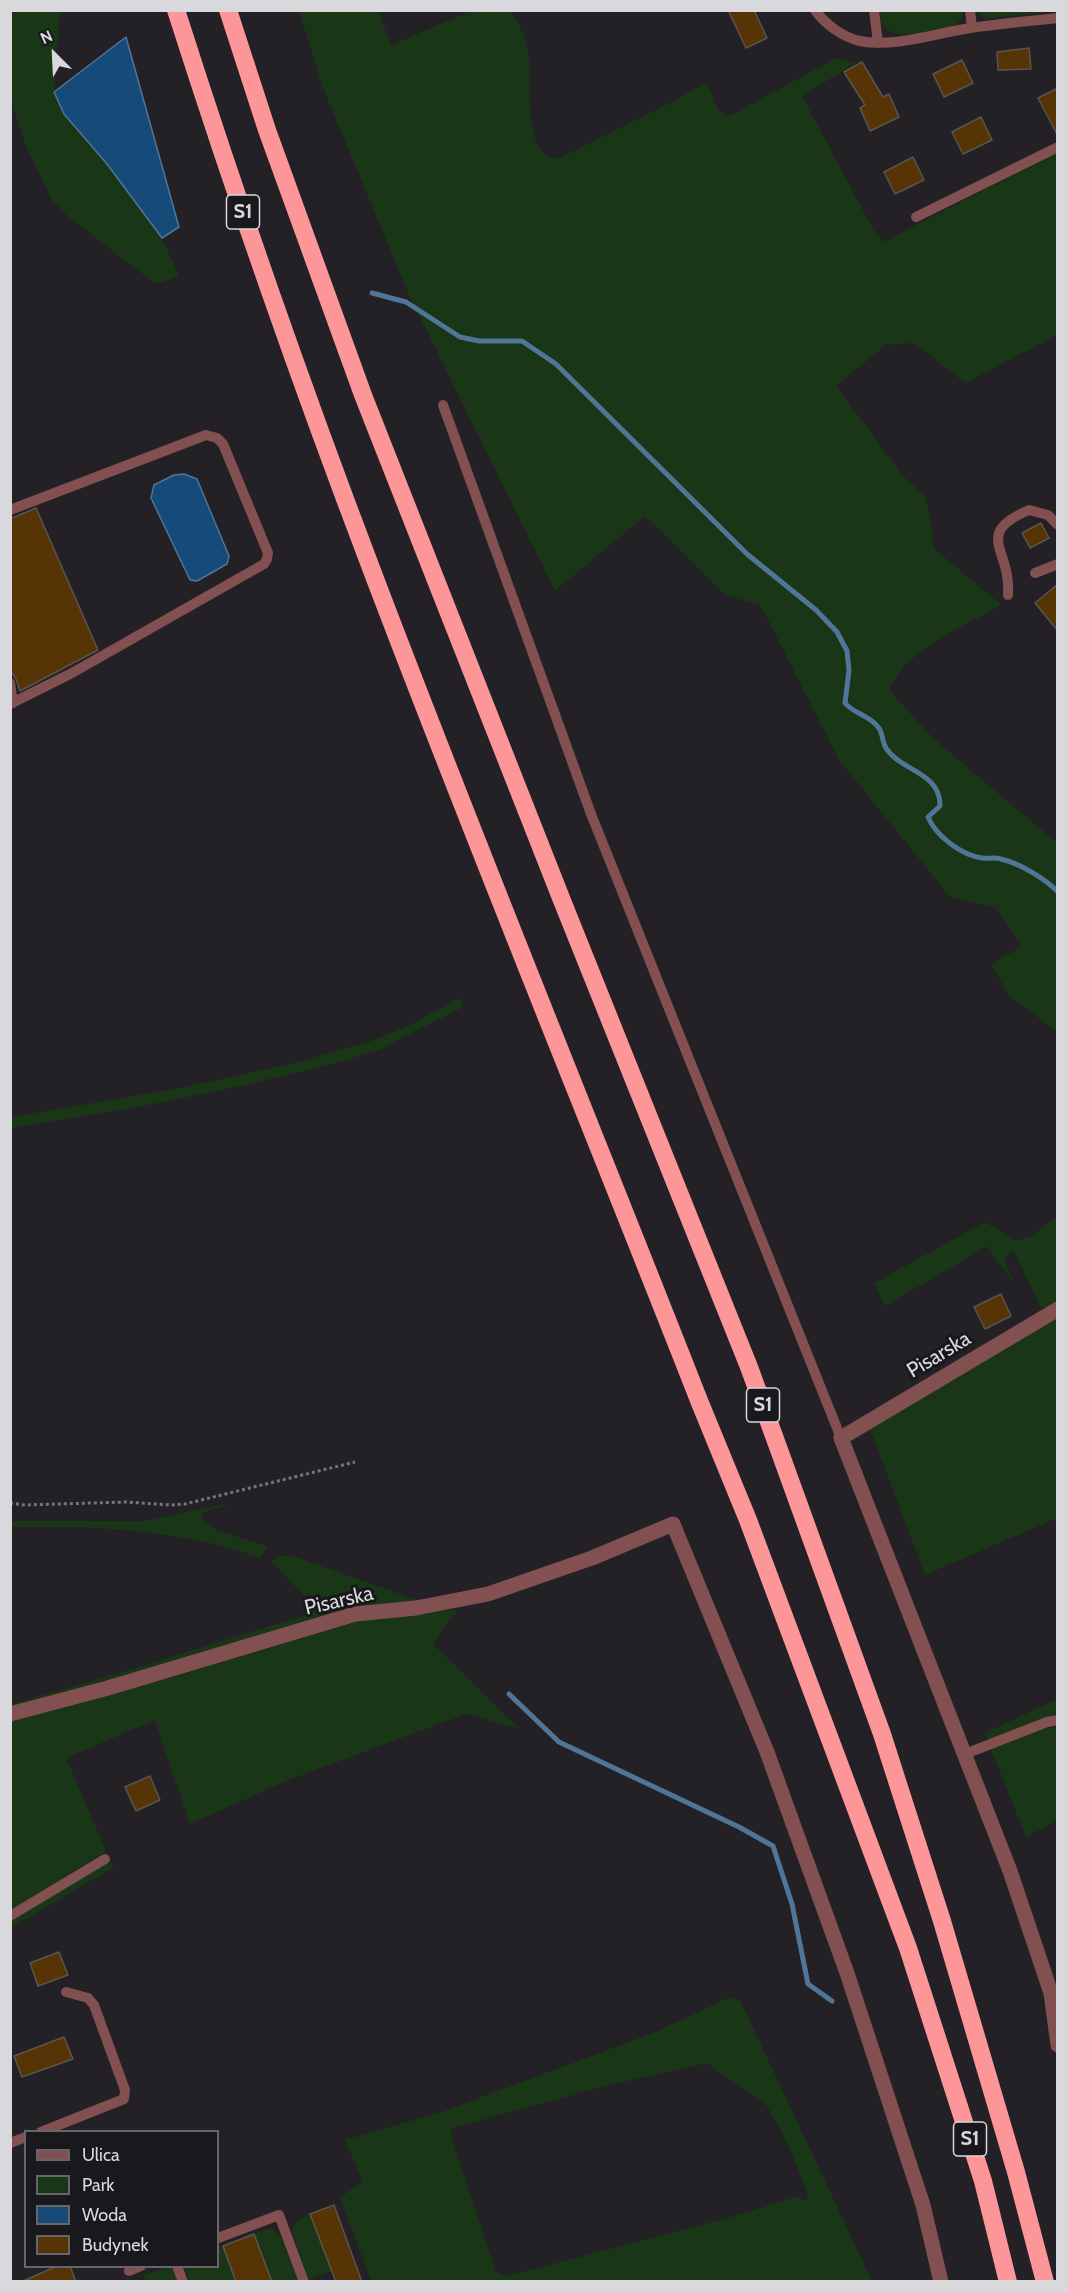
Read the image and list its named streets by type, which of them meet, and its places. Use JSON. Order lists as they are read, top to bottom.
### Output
{
  "streets": {
    "highway": ["S1"],
    "street": ["Pisarska"]
  },
  "legend": [
    "Ulica",
    "Park",
    "Woda",
    "Budynek"
  ],
  "north": "top left"
}
